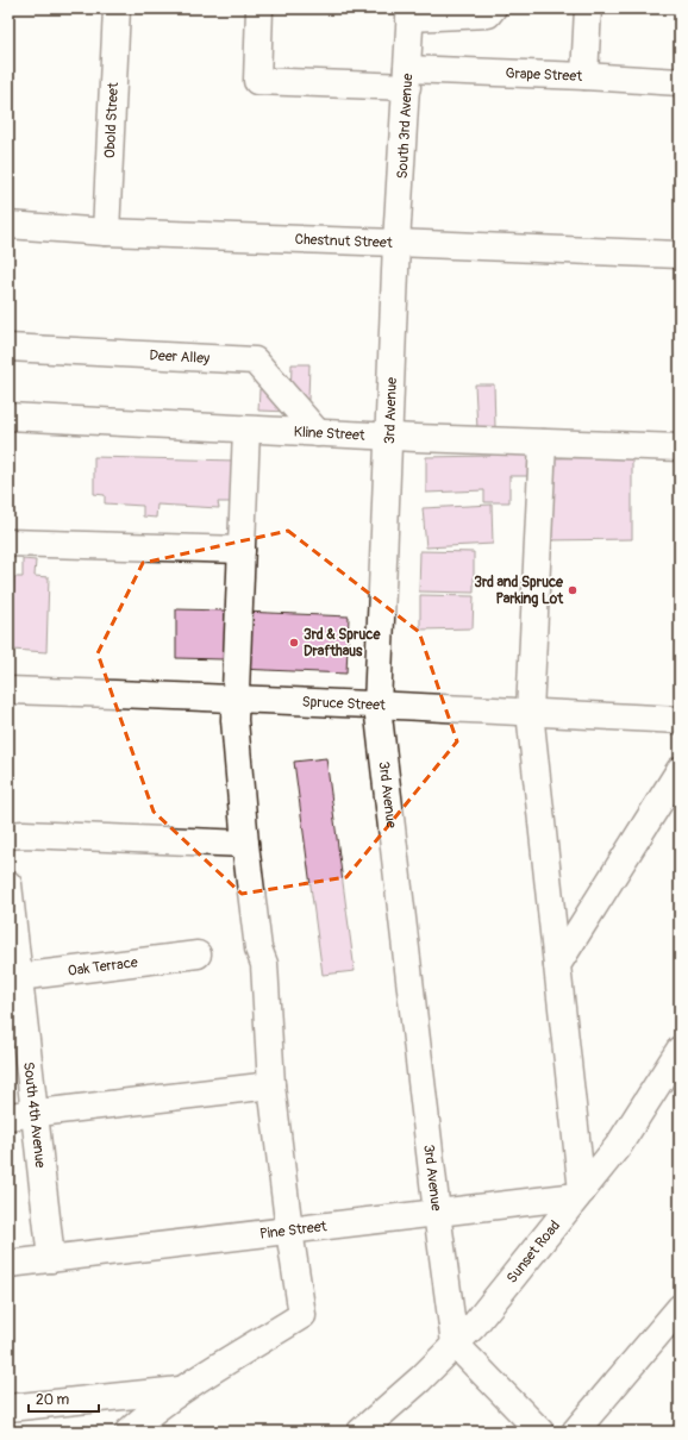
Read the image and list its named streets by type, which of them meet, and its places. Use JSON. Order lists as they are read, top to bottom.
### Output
{
  "streets": {
    "street": [
      "Grape Street",
      "Obold Street",
      "South 3rd Avenue",
      "Chestnut Street",
      "Deer Alley",
      "3rd Avenue",
      "Kline Street",
      "Spruce Street",
      "Oak Terrace",
      "South 4th Avenue",
      "Pine Street",
      "Sunset Road"
    ]
  },
  "crossings": [
    ["Grape Street", "South 3rd Avenue"],
    ["Obold Street", "Chestnut Street"],
    ["South 3rd Avenue", "Chestnut Street"],
    ["South 3rd Avenue", "3rd Avenue"],
    ["Chestnut Street", "3rd Avenue"],
    ["Deer Alley", "Kline Street"],
    ["3rd Avenue", "Kline Street"],
    ["3rd Avenue", "Spruce Street"],
    ["3rd Avenue", "Pine Street"],
    ["3rd Avenue", "Sunset Road"],
    ["Oak Terrace", "South 4th Avenue"],
    ["South 4th Avenue", "Pine Street"],
    ["Pine Street", "Sunset Road"]
  ],
  "places": ["3rd and Spruce Parking Lot", "3rd & Spruce Drafthaus"],
  "scale_bar": "20 m"
}
